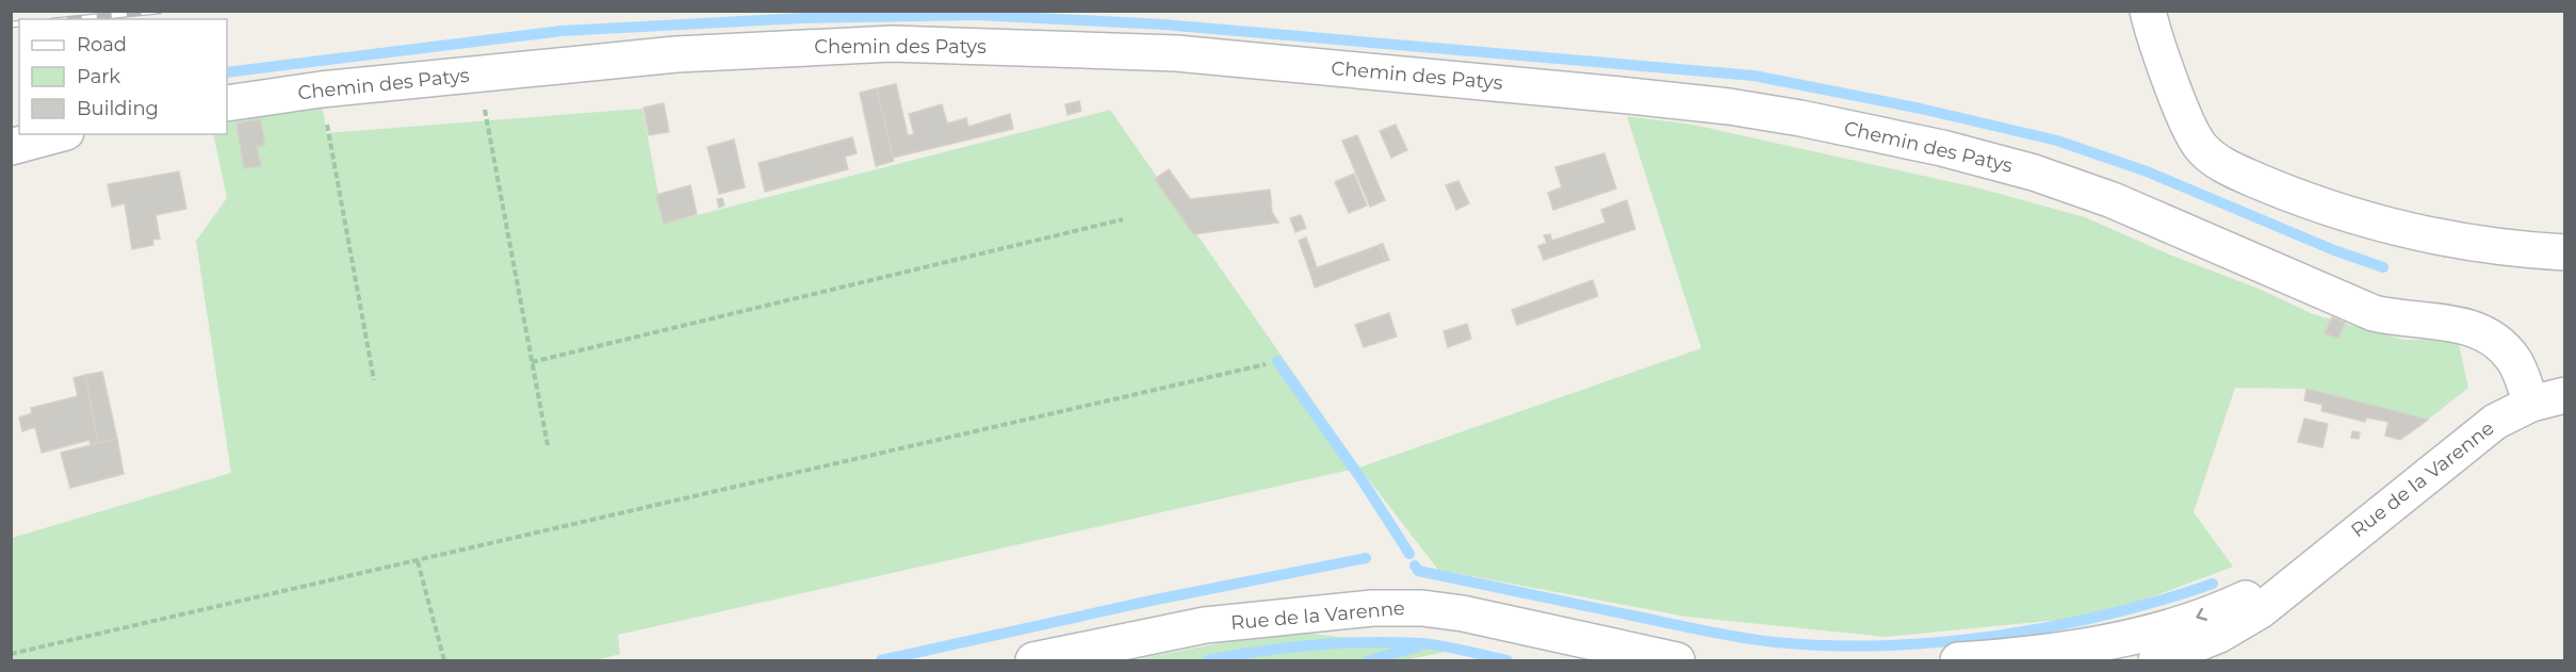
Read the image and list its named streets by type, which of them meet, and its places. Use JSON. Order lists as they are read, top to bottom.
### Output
{
  "streets": {
    "street": ["Chemin des Patys", "Rue de la Varenne"]
  },
  "crossings": [
    ["Chemin des Patys", "Rue de la Varenne"]
  ],
  "legend": ["Road", "Park", "Building"]
}
